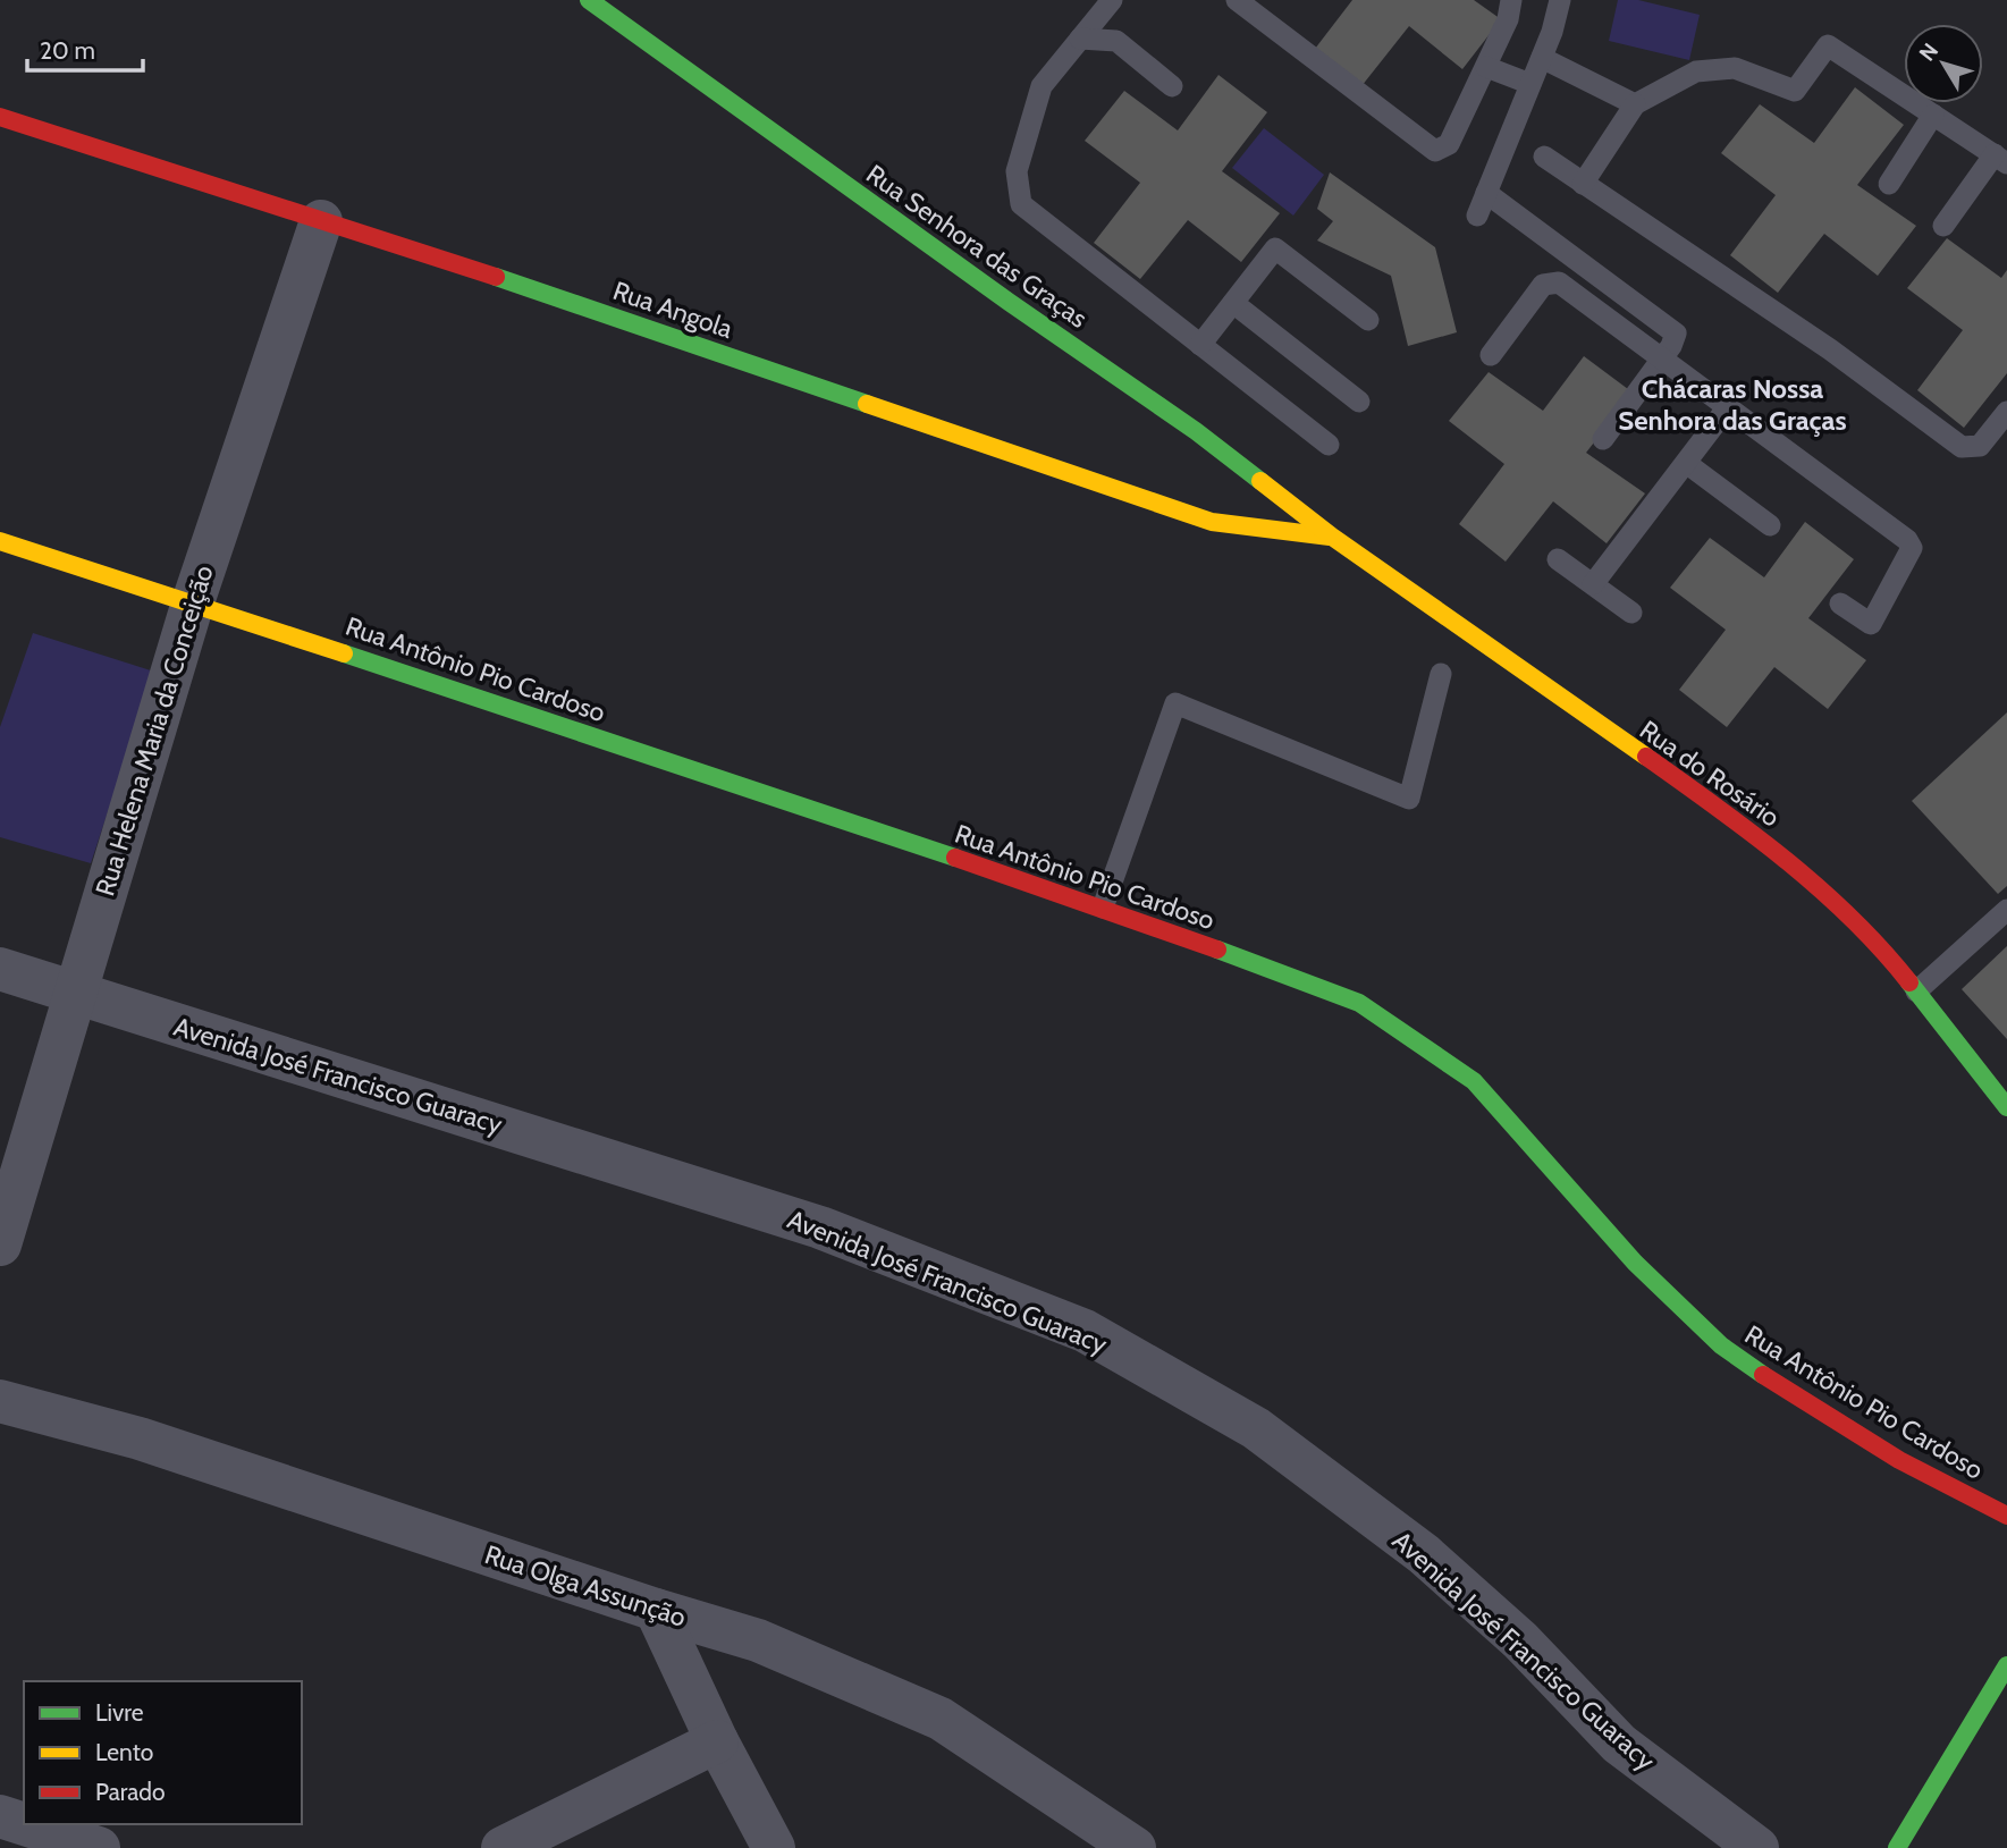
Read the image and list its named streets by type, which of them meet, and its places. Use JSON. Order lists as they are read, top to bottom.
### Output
{
  "streets": {
    "street": [
      "Rua Senhora das Graças",
      "Rua Angola",
      "Rua Antônio Pio Cardoso",
      "Rua Helena Maria da Conceição",
      "Rua do Rosário",
      "Avenida José Francisco Guaracy",
      "Rua Olga Assunção"
    ]
  },
  "crossings": [
    ["Rua Senhora das Graças", "Rua Angola"],
    ["Rua Senhora das Graças", "Rua do Rosário"],
    ["Rua Angola", "Rua Helena Maria da Conceição"],
    ["Rua Angola", "Rua do Rosário"],
    ["Rua Antônio Pio Cardoso", "Rua Helena Maria da Conceição"],
    ["Rua Helena Maria da Conceição", "Avenida José Francisco Guaracy"]
  ],
  "districts": ["Chácaras Nossa Senhora das Graças"],
  "legend": ["Livre", "Lento", "Parado"],
  "scale_bar": "20 m",
  "north": "top left"
}
